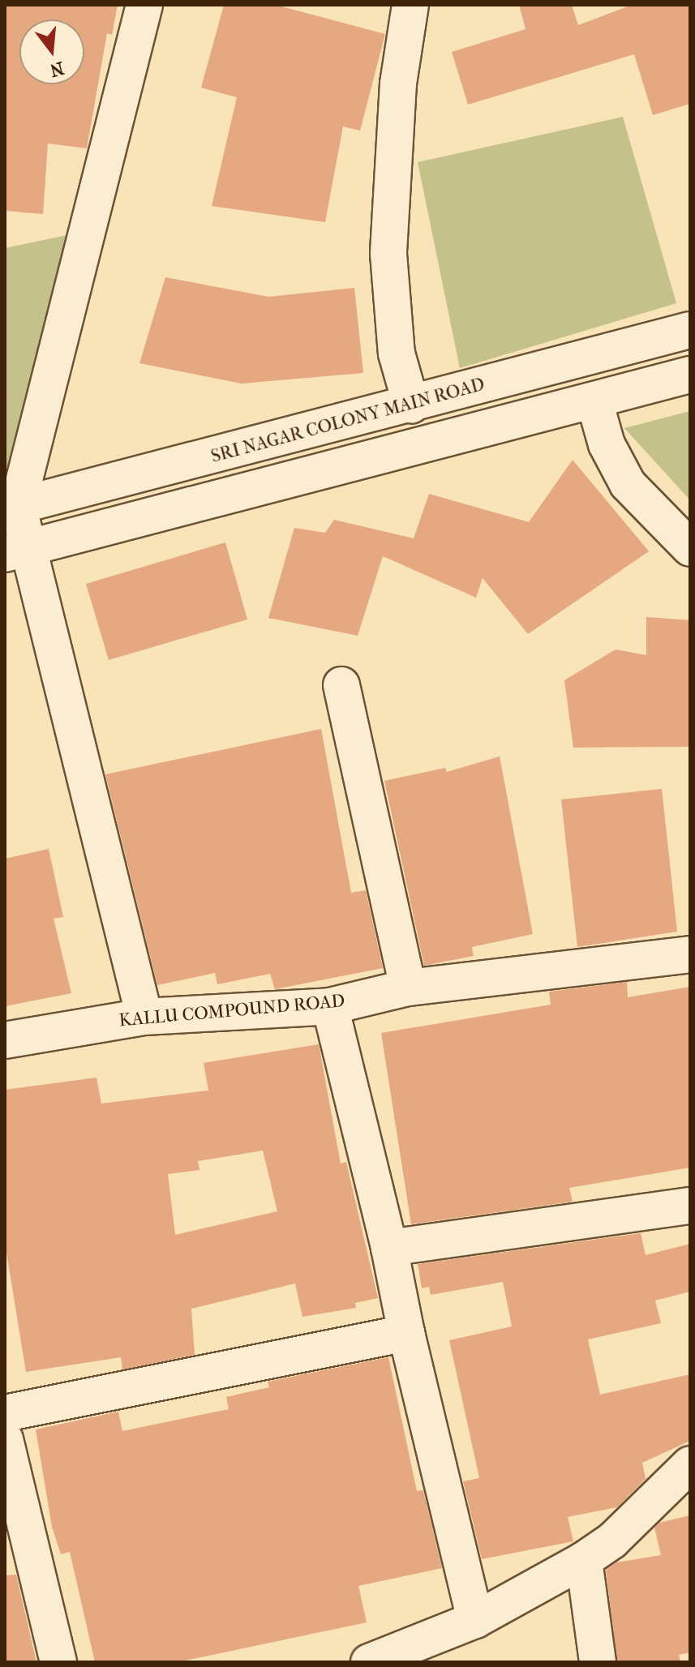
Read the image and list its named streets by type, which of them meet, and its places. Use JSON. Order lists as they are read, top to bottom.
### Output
{
  "streets": {
    "street": ["SRI NAGAR COLONY MAIN ROAD", "KALLU COMPOUND ROAD"]
  },
  "north": "bottom"
}
